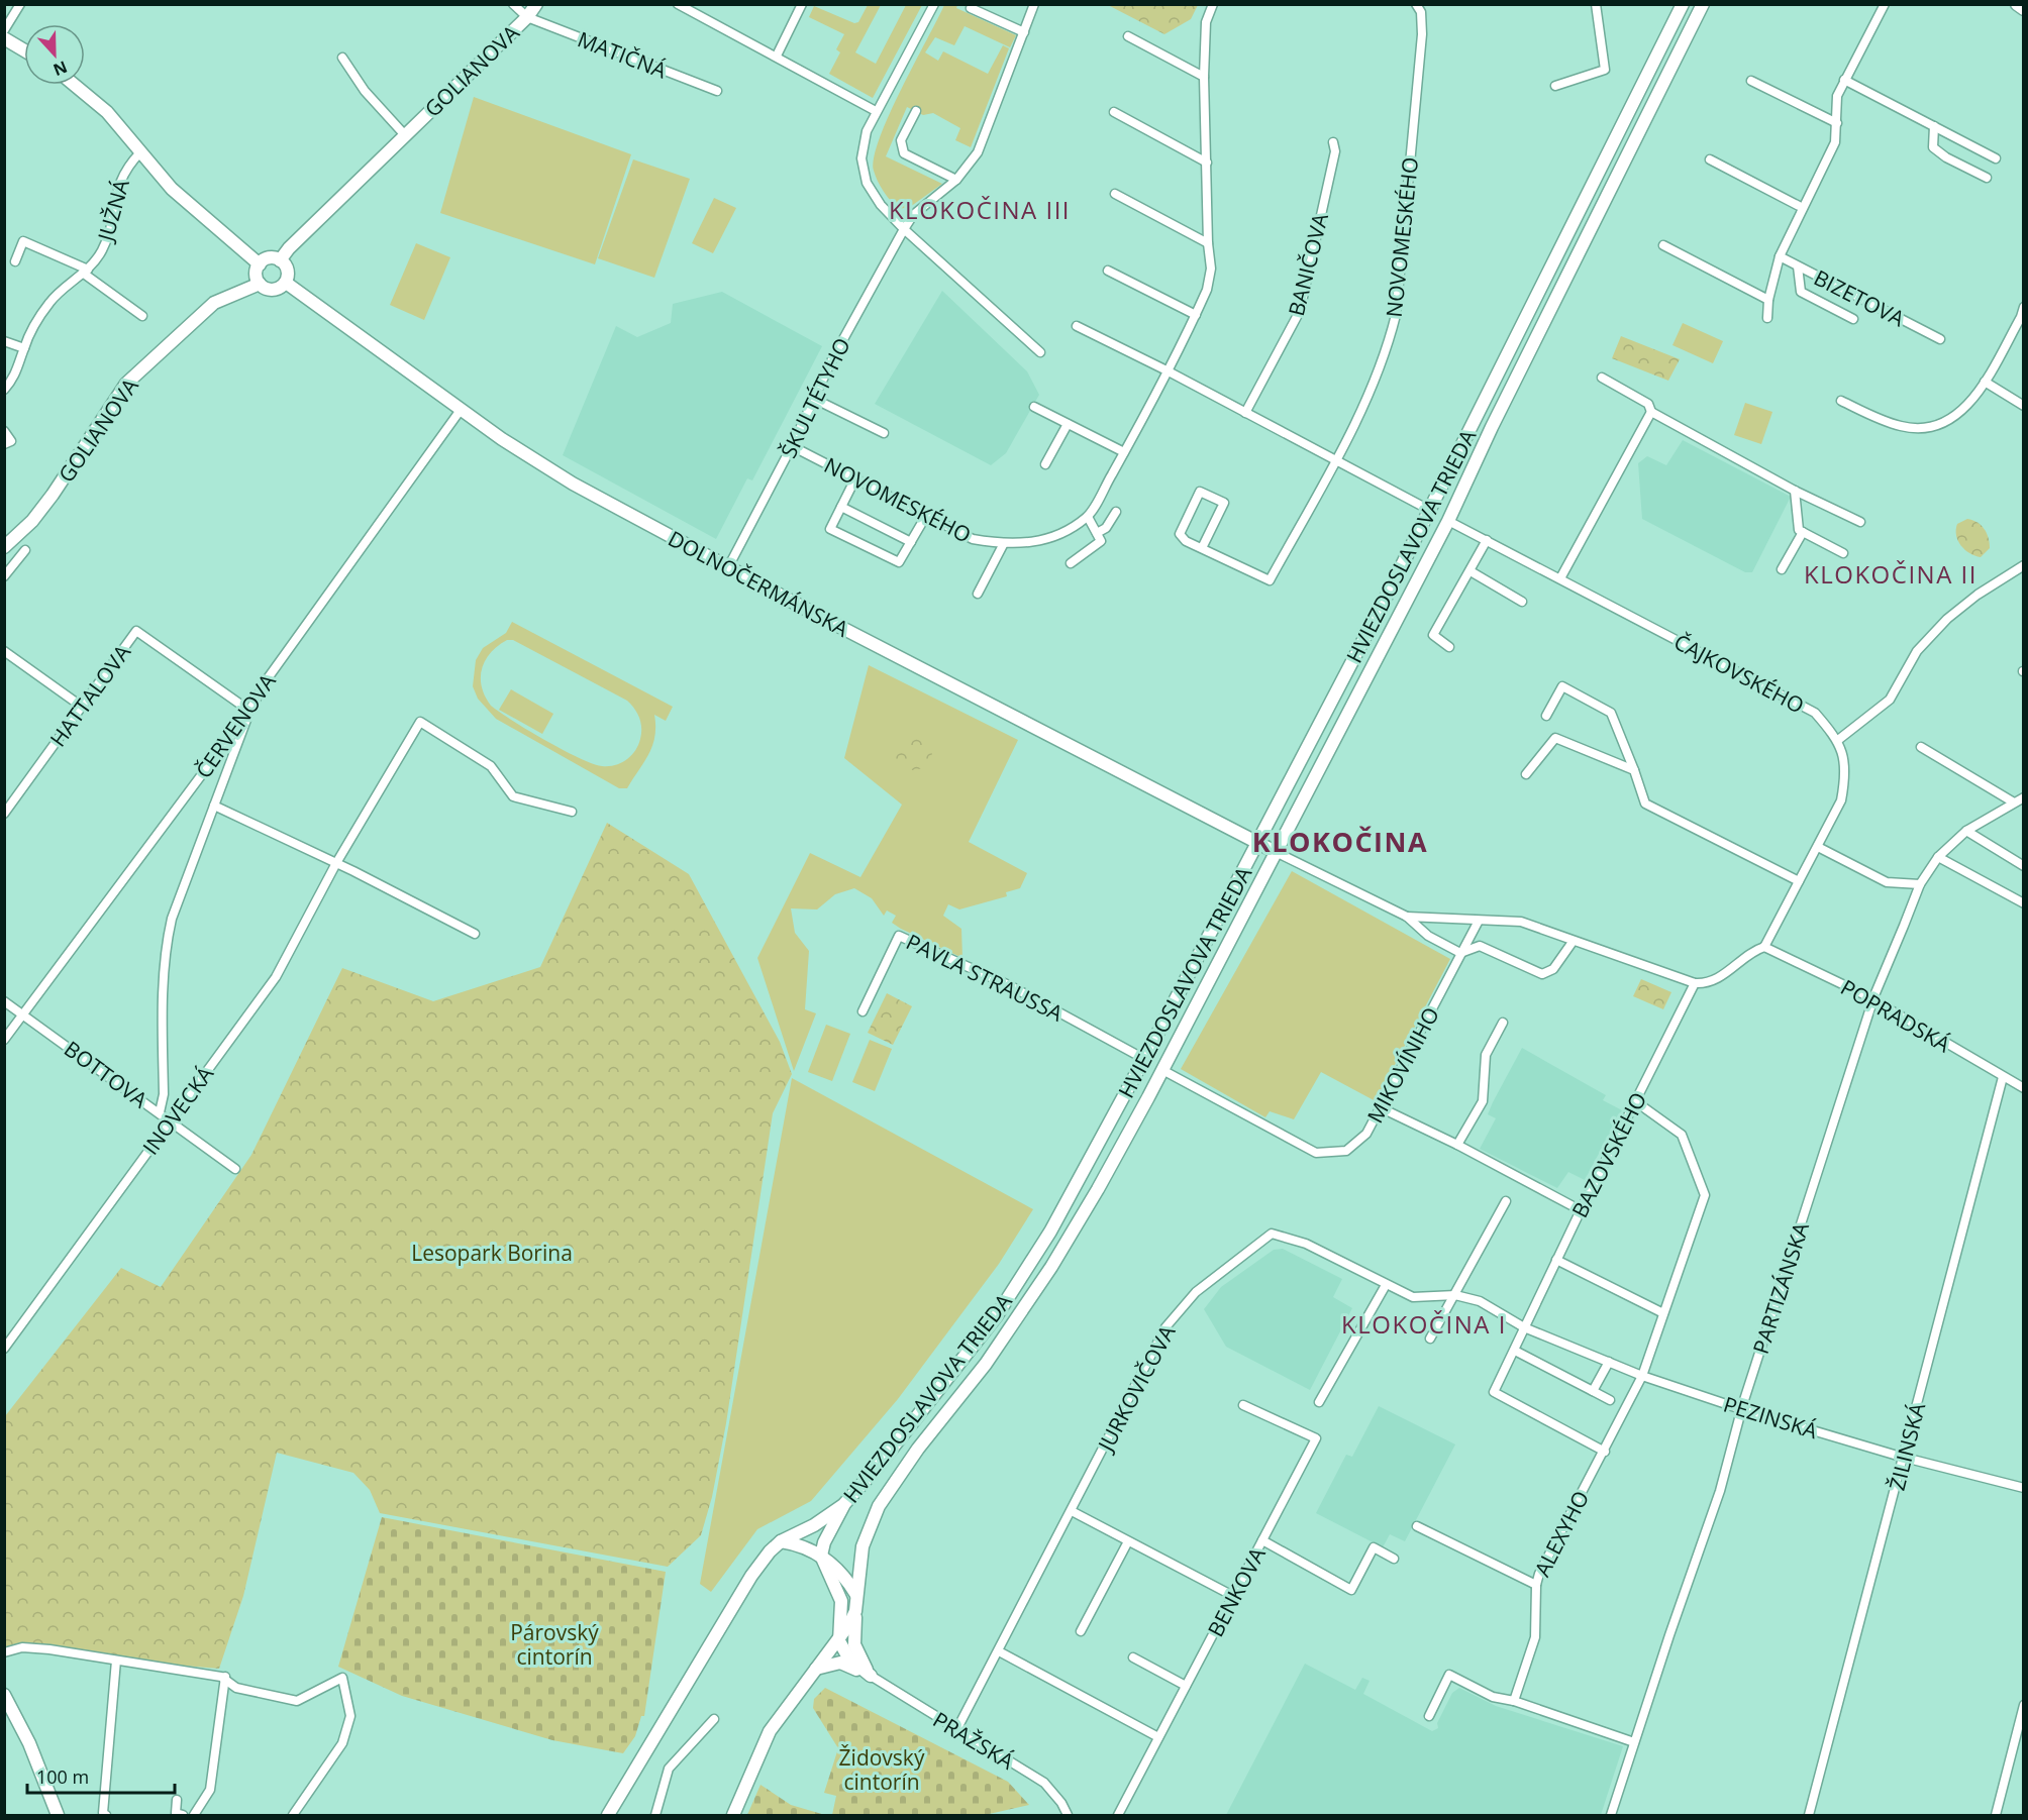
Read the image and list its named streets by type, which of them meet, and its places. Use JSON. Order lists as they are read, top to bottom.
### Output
{
  "streets": {
    "street": [
      "MATIČNÁ",
      "GOLIANOVA",
      "JUŽNÁ",
      "NOVOMESKÉHO",
      "BANIČOVA",
      "BIZETOVA",
      "ŠKULTÉTYHO",
      "HVIEZDOSLAVOVA TRIEDA",
      "DOLNOČERMÁNSKA",
      "ČAJKOVSKÉHO",
      "HATTALOVA",
      "ČERVENOVA",
      "PAVLA STRAUSSA",
      "POPRADSKÁ",
      "MIKOVÍNIHO",
      "BOTTOVA",
      "INOVECKÁ",
      "BAZOVSKÉHO",
      "PARTIZÁNSKA",
      "JURKOVIČOVA",
      "PEZINSKÁ",
      "ŽILINSKÁ",
      "ALEXYHO",
      "BENKOVA",
      "PRAŽSKÁ"
    ]
  },
  "crossings": [
    ["MATIČNÁ", "GOLIANOVA"],
    ["GOLIANOVA", "DOLNOČERMÁNSKA"],
    ["NOVOMESKÉHO", "ŠKULTÉTYHO"],
    ["ŠKULTÉTYHO", "DOLNOČERMÁNSKA"],
    ["HVIEZDOSLAVOVA TRIEDA", "DOLNOČERMÁNSKA"],
    ["HVIEZDOSLAVOVA TRIEDA", "ČAJKOVSKÉHO"],
    ["HVIEZDOSLAVOVA TRIEDA", "PAVLA STRAUSSA"],
    ["HVIEZDOSLAVOVA TRIEDA", "MIKOVÍNIHO"],
    ["DOLNOČERMÁNSKA", "ČERVENOVA"],
    ["ČAJKOVSKÉHO", "POPRADSKÁ"],
    ["HATTALOVA", "ČERVENOVA"],
    ["ČERVENOVA", "BOTTOVA"],
    ["POPRADSKÁ", "PARTIZÁNSKA"],
    ["POPRADSKÁ", "ŽILINSKÁ"],
    ["BOTTOVA", "INOVECKÁ"],
    ["BAZOVSKÉHO", "JURKOVIČOVA"],
    ["BAZOVSKÉHO", "PEZINSKÁ"],
    ["BAZOVSKÉHO", "ALEXYHO"],
    ["PARTIZÁNSKA", "PEZINSKÁ"],
    ["JURKOVIČOVA", "PEZINSKÁ"],
    ["JURKOVIČOVA", "PRAŽSKÁ"],
    ["PEZINSKÁ", "ŽILINSKÁ"],
    ["PEZINSKÁ", "ALEXYHO"]
  ],
  "districts": [
    "KLOKOČINA III",
    "KLOKOČINA II",
    "KLOKOČINA",
    "KLOKOČINA I"
  ],
  "parks": ["Lesopark Borina", "Párovský cintorín", "Židovský cintorín"],
  "scale_bar": "100 m",
  "north": "bottom"
}
